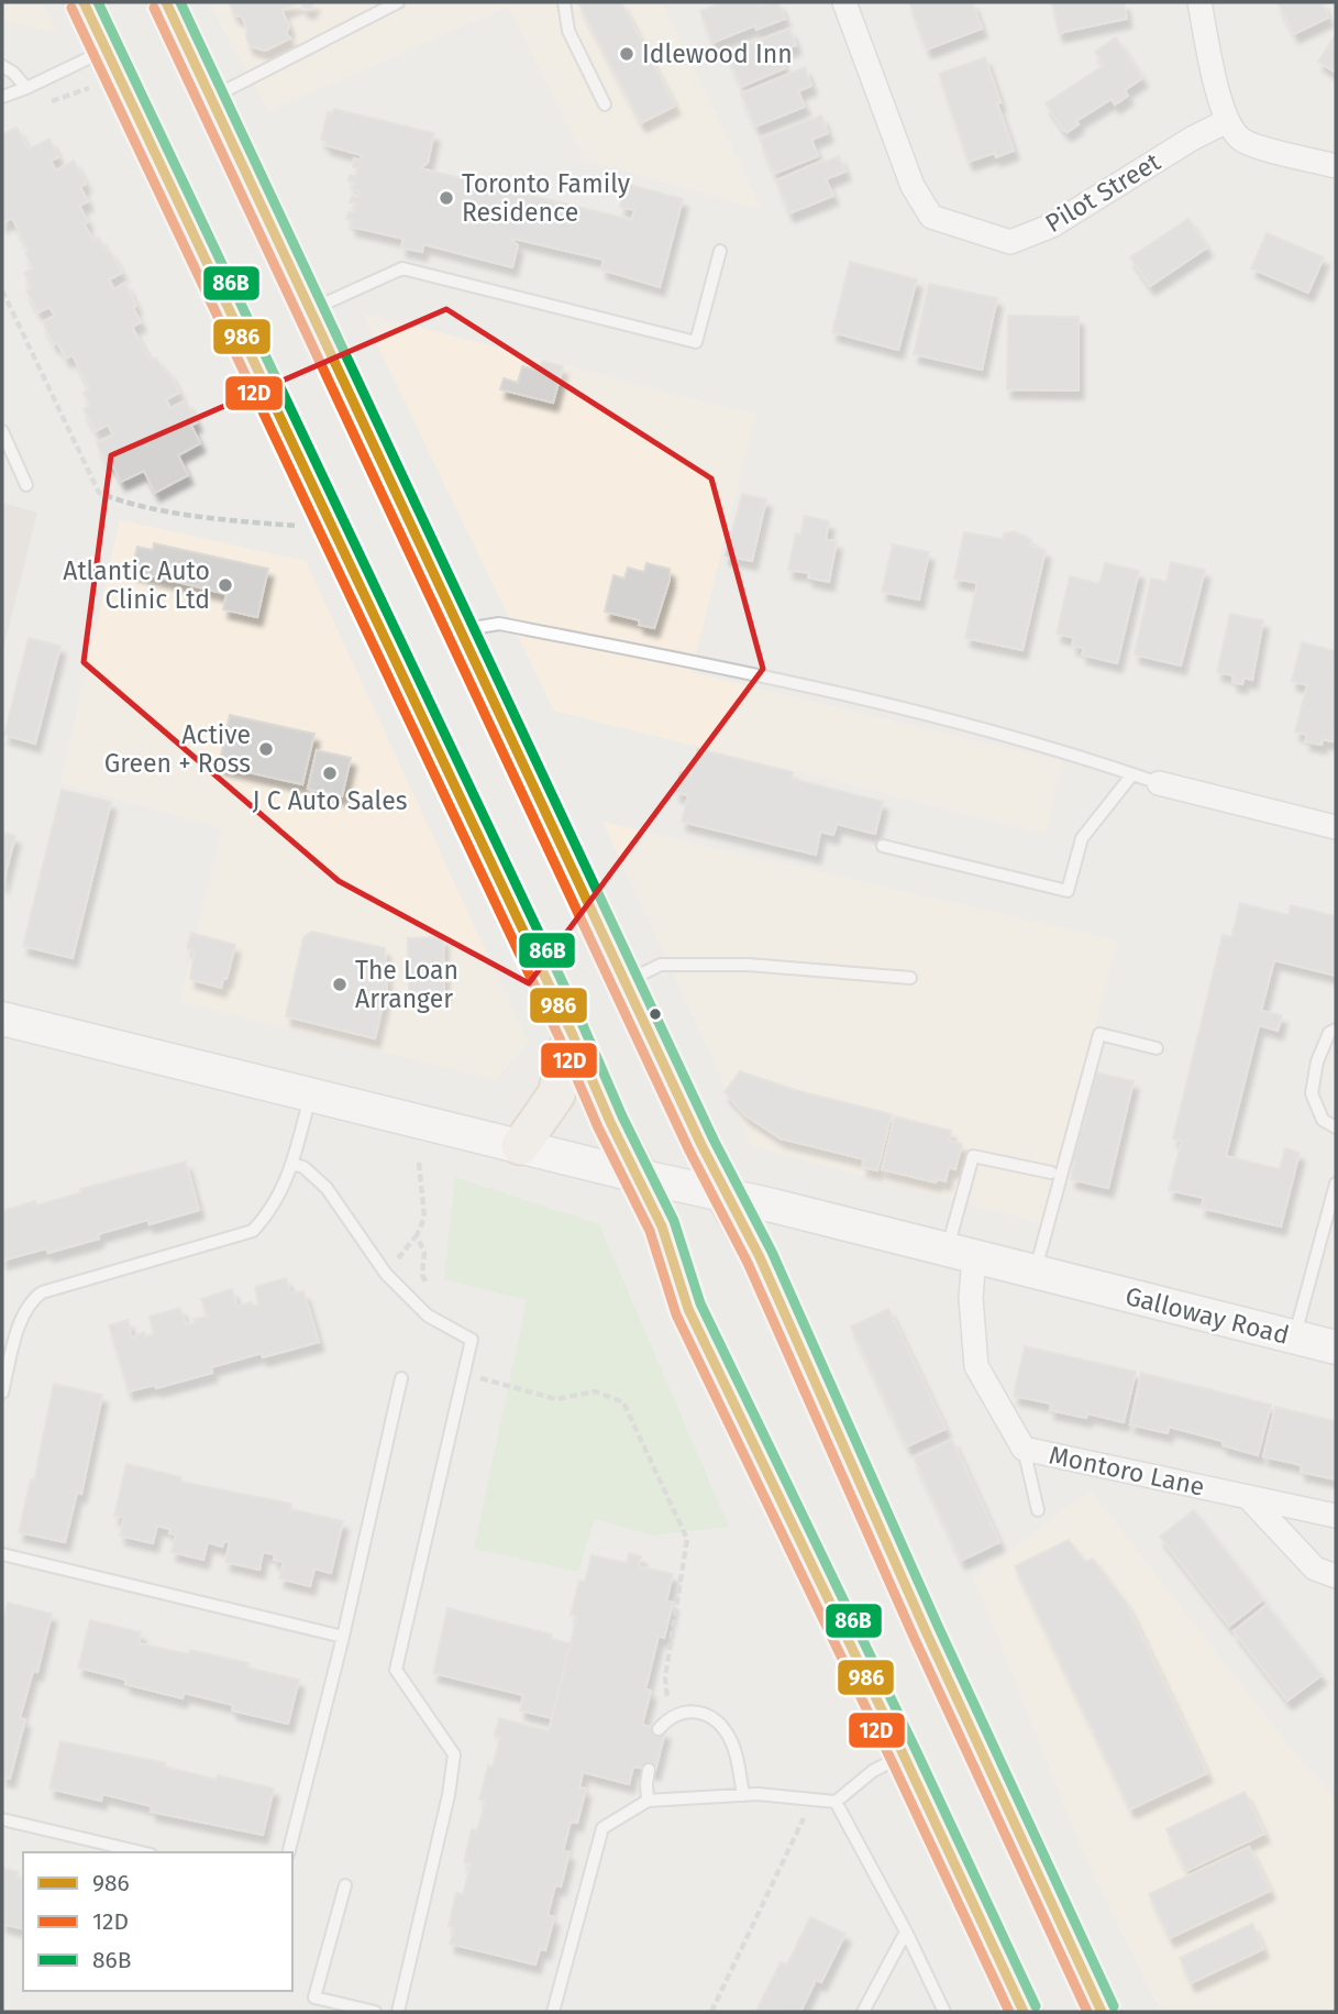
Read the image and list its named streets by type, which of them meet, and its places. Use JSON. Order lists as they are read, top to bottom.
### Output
{
  "streets": {
    "street": ["Pilot Street", "Galloway Road", "Montoro Lane"]
  },
  "crossings": [
    ["Galloway Road", "Montoro Lane"]
  ],
  "places": [
    "Idlewood Inn",
    "Toronto Family Residence",
    "Atlantic Auto Clinic Ltd",
    "Active Green + Ross",
    "J C Auto Sales",
    "The Loan Arranger"
  ],
  "lines": ["transit line 986", "transit line 86B", "transit line 12D"],
  "legend": ["986", "12D", "86B"]
}
